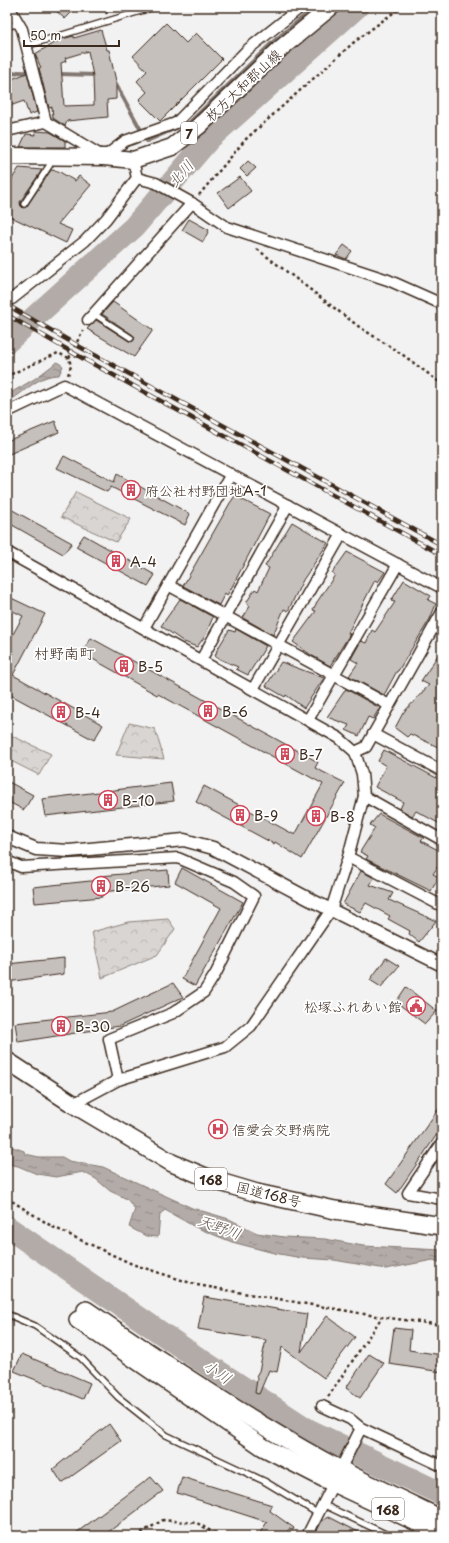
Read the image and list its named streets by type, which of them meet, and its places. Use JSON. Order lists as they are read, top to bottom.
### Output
{
  "streets": {
    "highway": ["168", "国道168号"],
    "main road": ["枚方大和郡山線", "7"]
  },
  "districts": ["村野南町"],
  "water": ["北川", "天野川", "小川"],
  "places": {
    "building": [
      "府公社村野団地A-1",
      "A-4",
      "B-5",
      "B-6",
      "B-4",
      "B-7",
      "B-10",
      "B-9",
      "B-8",
      "B-26",
      "B-30"
    ],
    "public building": ["松塚ふれあい館"],
    "hospital": ["信愛会交野病院"]
  },
  "scale_bar": "50 m"
}
